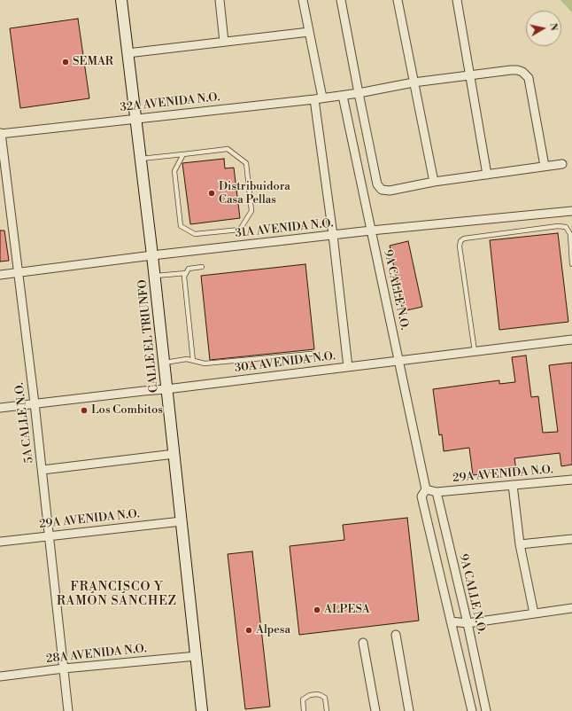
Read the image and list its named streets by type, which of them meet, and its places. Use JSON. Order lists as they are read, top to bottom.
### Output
{
  "streets": {
    "main road": ["CALLE EL TRIUNFO"],
    "street": [
      "32A AVENIDA N.O.",
      "31A AVENIDA N.O.",
      "9A CALLE N.O.",
      "30A AVENIDA N.O.",
      "5A CALLE N.O.",
      "29A AVENIDA N.O.",
      "28A AVENIDA N.O."
    ]
  },
  "crossings": [
    ["32A AVENIDA N.O.", "9A CALLE N.O."],
    ["32A AVENIDA N.O.", "CALLE EL TRIUNFO"],
    ["32A AVENIDA N.O.", "5A CALLE N.O."],
    ["31A AVENIDA N.O.", "9A CALLE N.O."],
    ["31A AVENIDA N.O.", "CALLE EL TRIUNFO"],
    ["31A AVENIDA N.O.", "5A CALLE N.O."],
    ["9A CALLE N.O.", "30A AVENIDA N.O."],
    ["9A CALLE N.O.", "29A AVENIDA N.O."],
    ["CALLE EL TRIUNFO", "30A AVENIDA N.O."],
    ["CALLE EL TRIUNFO", "29A AVENIDA N.O."],
    ["CALLE EL TRIUNFO", "28A AVENIDA N.O."],
    ["30A AVENIDA N.O.", "5A CALLE N.O."],
    ["5A CALLE N.O.", "29A AVENIDA N.O."],
    ["5A CALLE N.O.", "28A AVENIDA N.O."]
  ],
  "districts": ["FRANCISCO Y RAMÓN SÁNCHEZ"],
  "places": [
    "SEMAR",
    "Distribuidora Casa Pellas",
    "Los Combitos",
    "ALPESA",
    "Alpesa"
  ],
  "north": "right"
}
